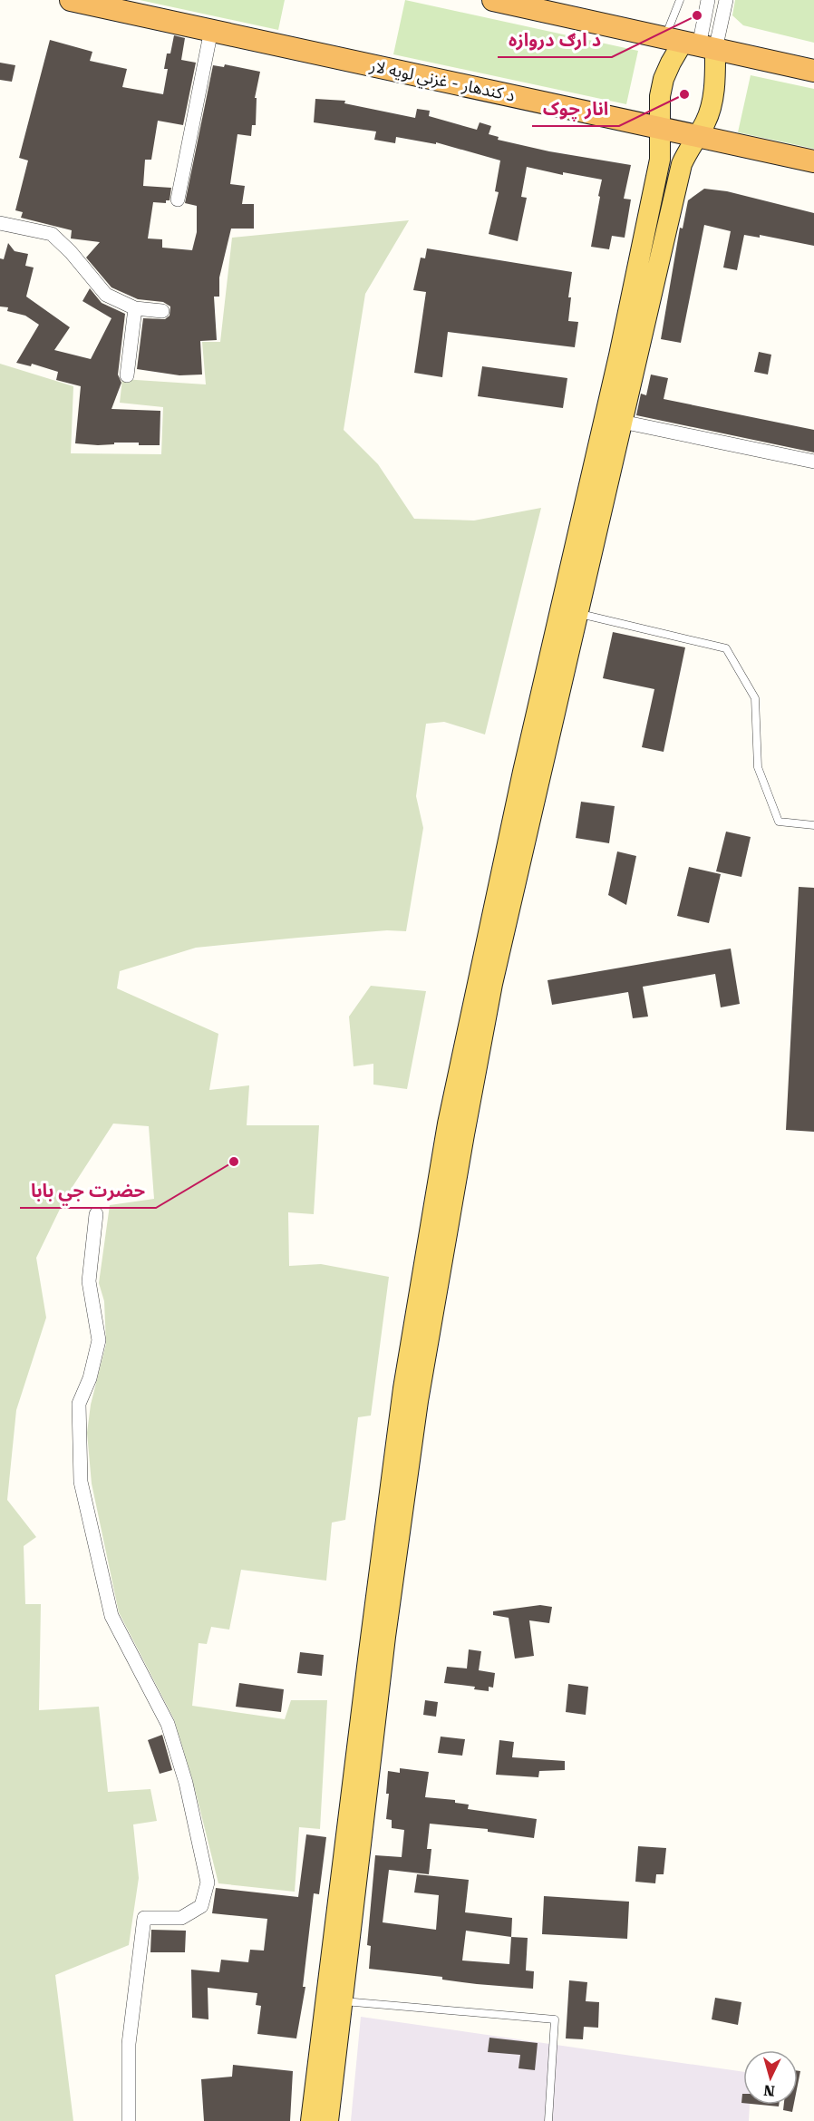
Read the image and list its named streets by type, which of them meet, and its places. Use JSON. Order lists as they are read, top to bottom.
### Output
{
  "streets": {
    "highway": ["د کندهار - غزني لويه لار"]
  },
  "places": ["د ارګ دروازه", "انار چوک", "حضرت جي بابا"],
  "north": "bottom"
}
